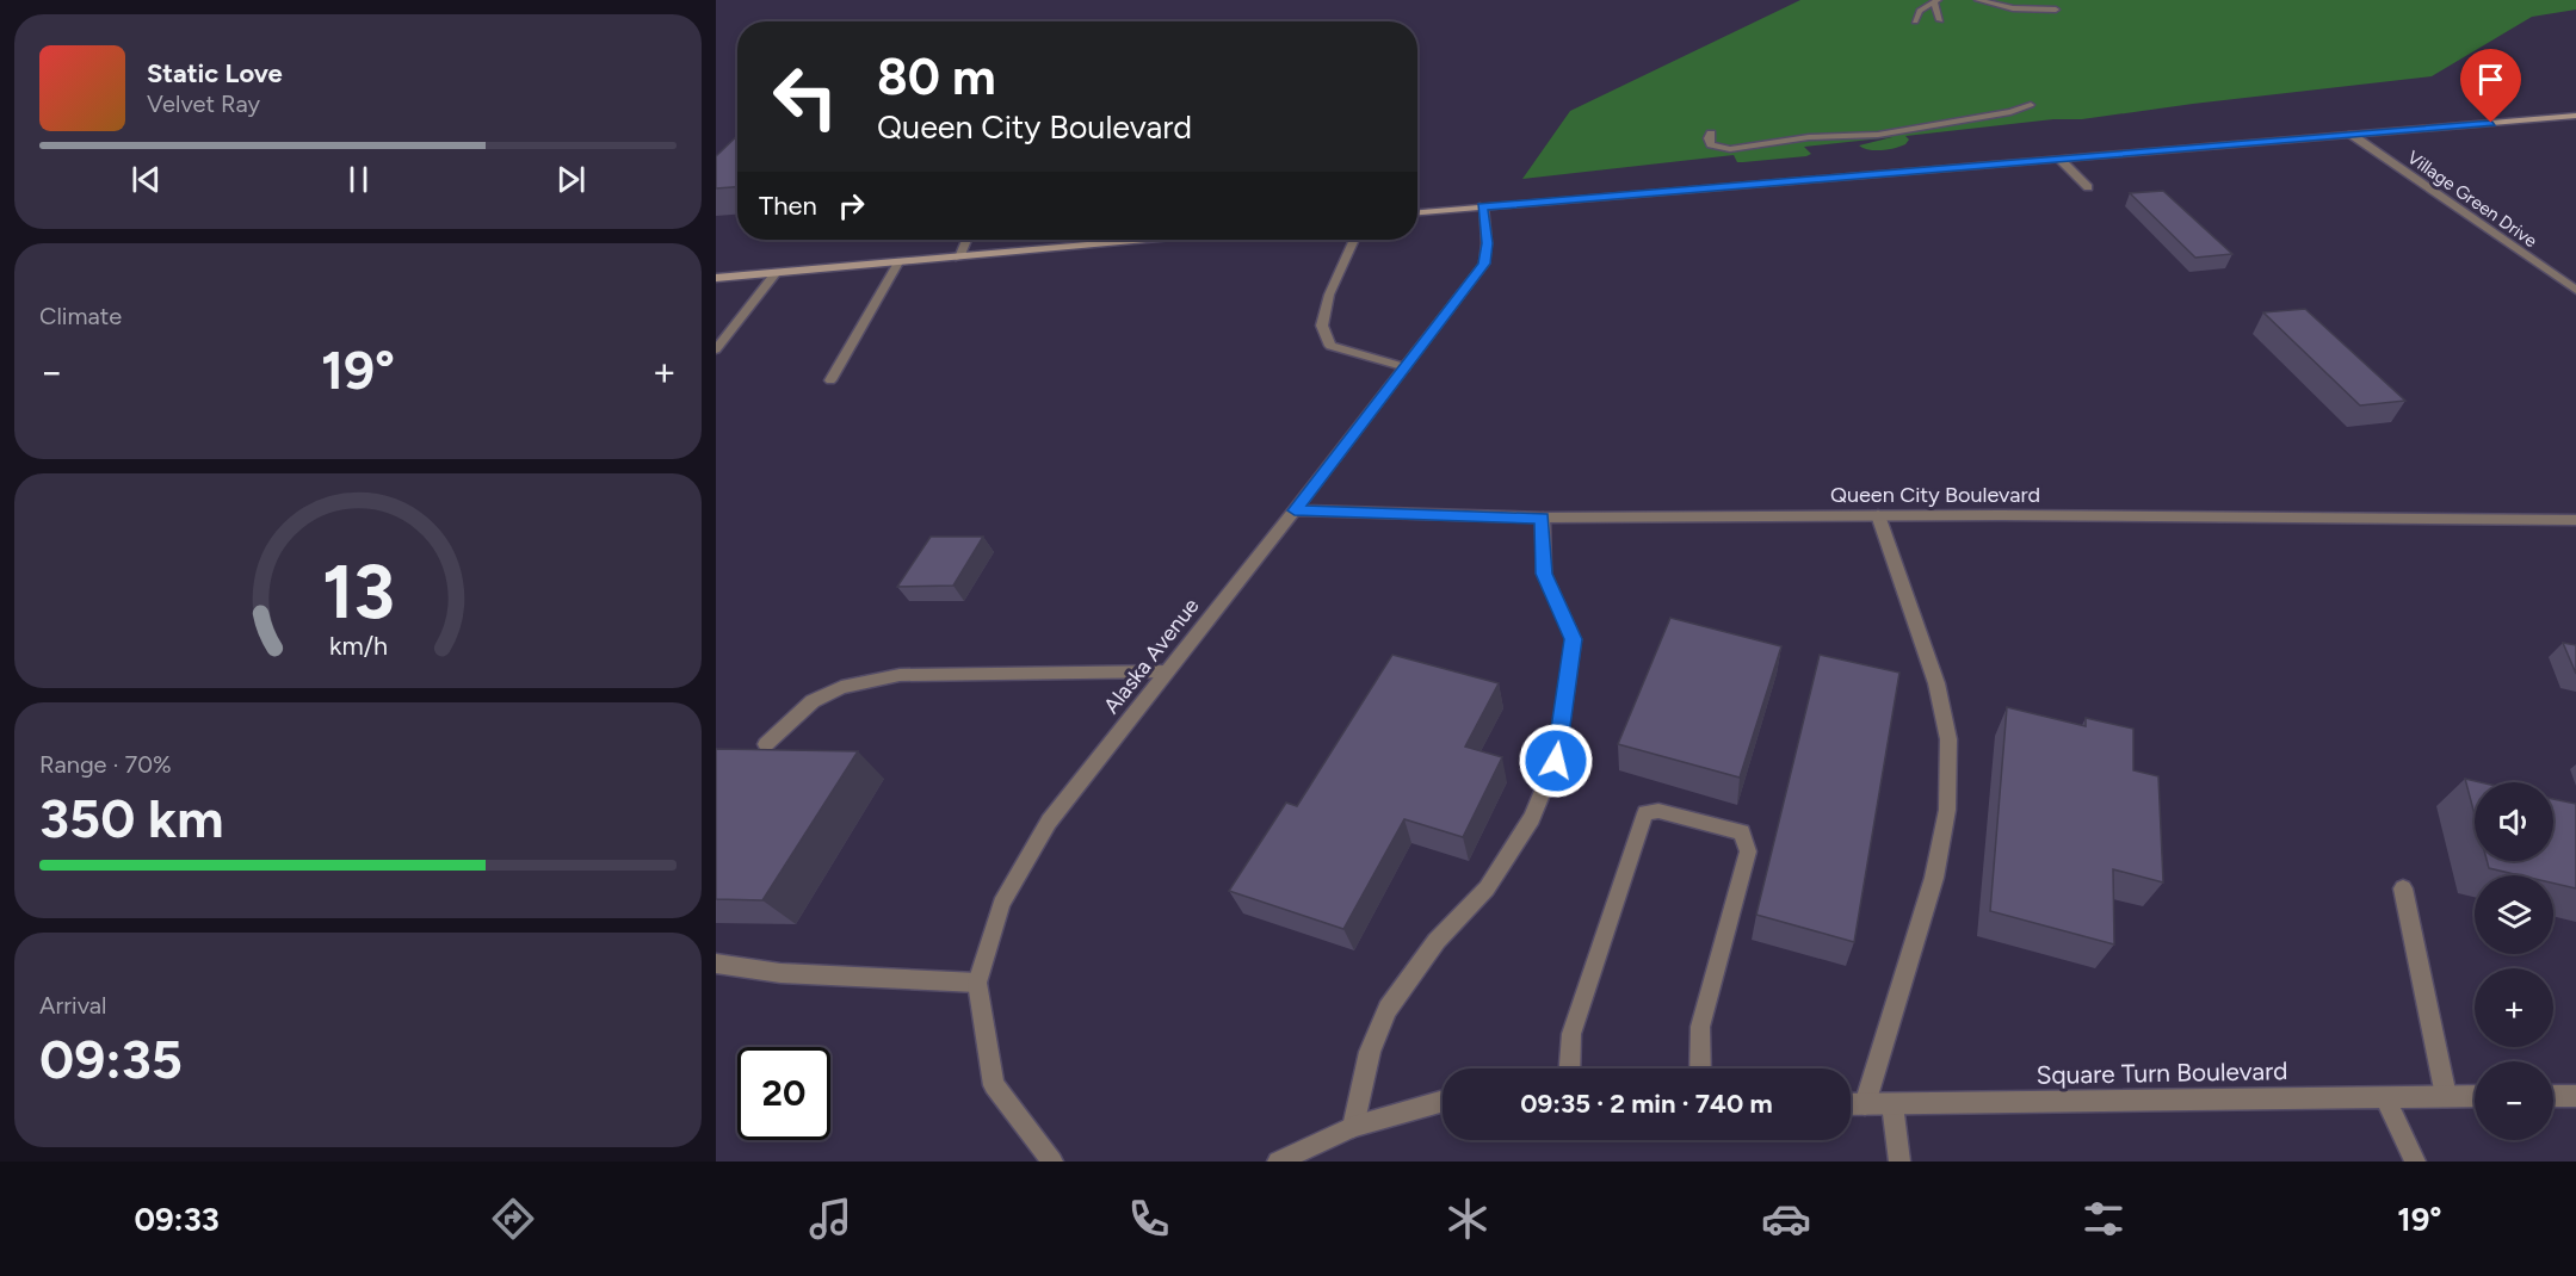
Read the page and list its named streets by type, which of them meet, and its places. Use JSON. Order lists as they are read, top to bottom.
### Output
{
  "streets": {
    "street": [
      "Village Green Drive",
      "Queen City Boulevard",
      "Alaska Avenue",
      "Square Turn Boulevard"
    ]
  },
  "crossings": [
    ["Queen City Boulevard", "Alaska Avenue"]
  ],
  "page": {
    "turn": ["80 m", "Queen City Boulevard"],
    "song": ["Static Love", "Velvet Ray"],
    "then": "Then",
    "tile": [
      "Climate",
      ["Range · 70%", "350 km"],
      ["Arrival", "09:35"]
    ],
    "heat": ["−", "19°", "+"],
    "map_buttons": ["+", "−"],
    "limit": "20",
    "trip": "09:35 · 2 min · 740 m",
    "tabs": ["09:33", "19°"],
    "gauge": ["13", "km/h"]
  }
}
